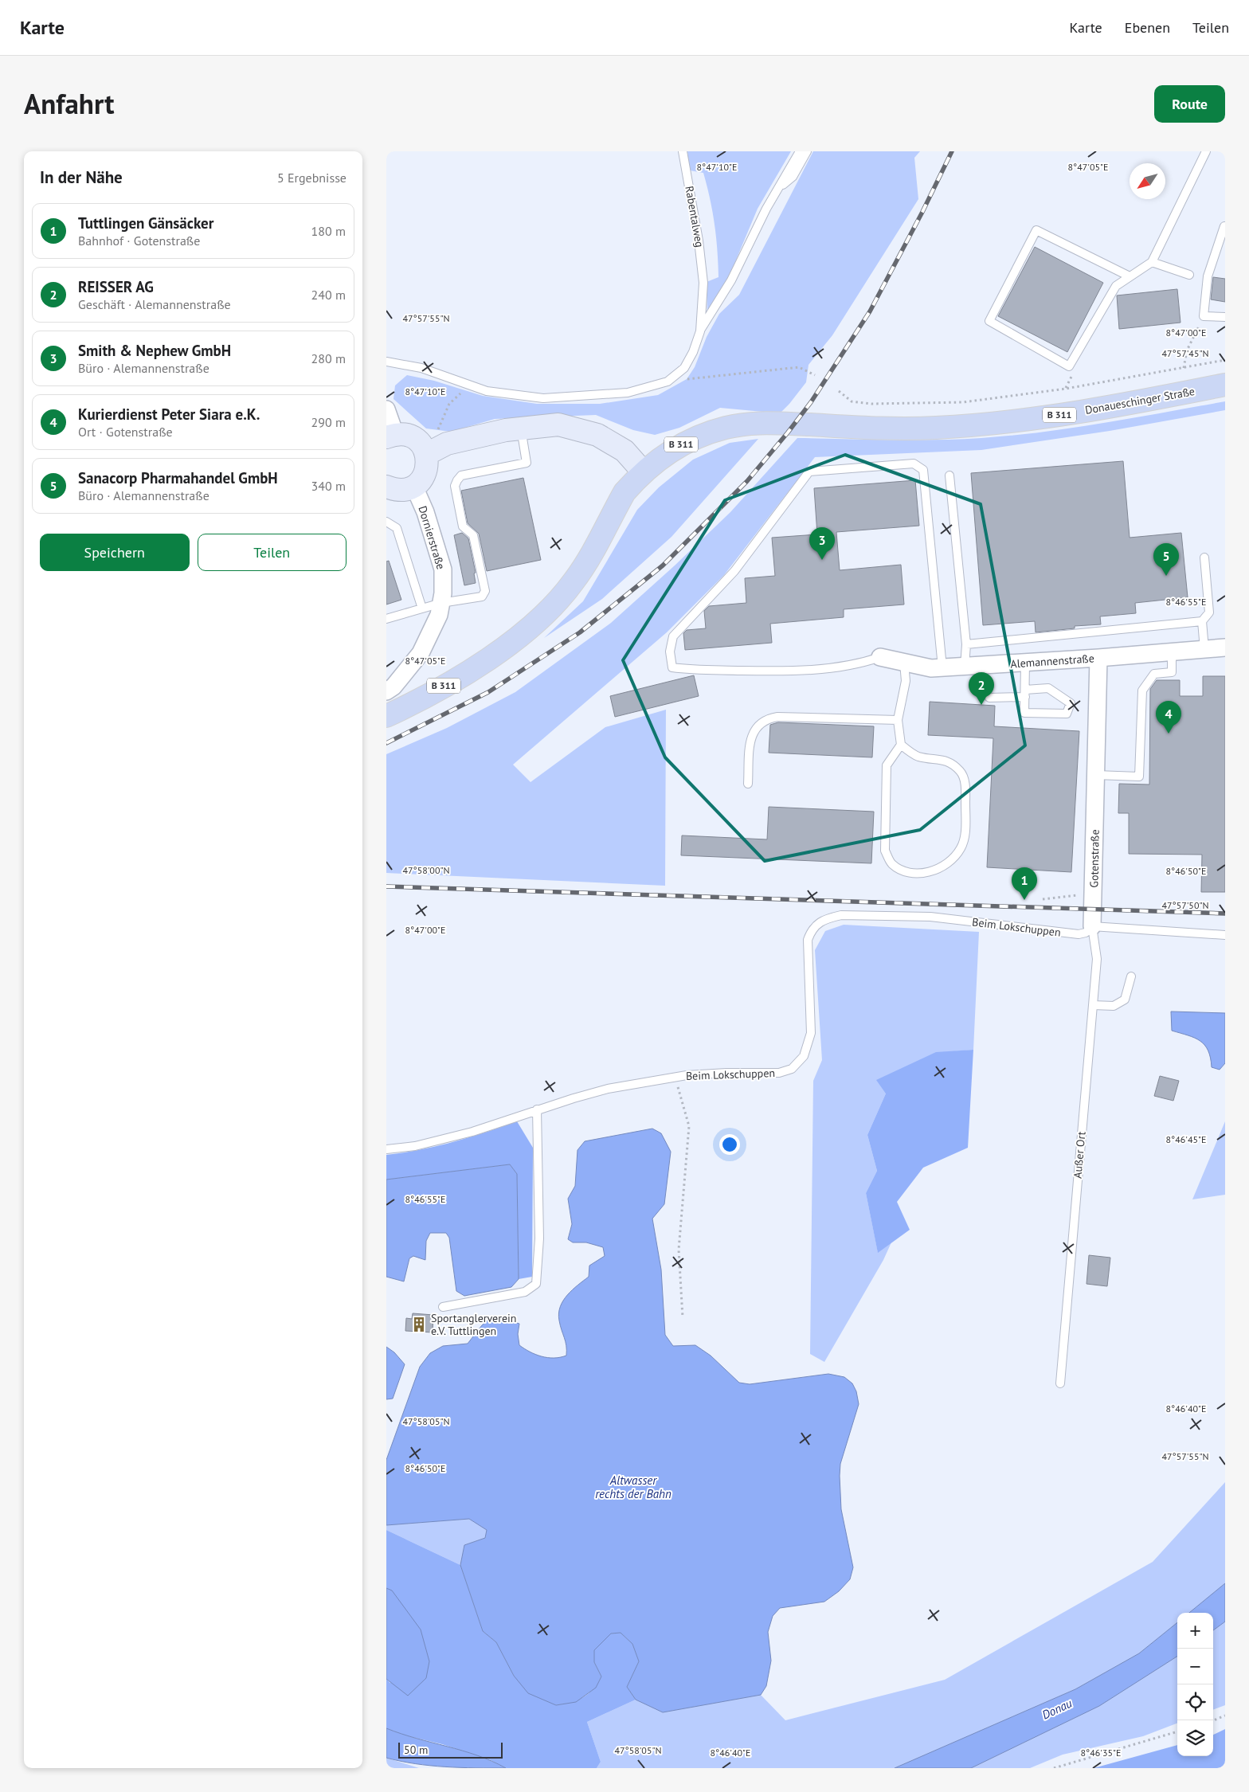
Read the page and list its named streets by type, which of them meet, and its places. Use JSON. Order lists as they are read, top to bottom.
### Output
{
  "streets": {
    "main road": ["Donaueschinger Straße", "B 311"],
    "street": ["Dornierstraße", "Alemannenstraße", "Gotenstraße"],
    "lane": ["Rabentalweg", "Beim Lokschuppen", "Außer Ort"]
  },
  "crossings": [
    ["Donaueschinger Straße", "B 311"],
    ["Alemannenstraße", "Gotenstraße"],
    ["Gotenstraße", "Beim Lokschuppen"],
    ["Gotenstraße", "Außer Ort"],
    ["Beim Lokschuppen", "Außer Ort"]
  ],
  "water": ["Altwasser rechts der Bahn", "Donau"],
  "places": {
    "building": ["Sportanglerverein e.V. Tuttlingen"]
  },
  "scale_bar": "50 m",
  "north": "bottom left",
  "page": {
    "header": "Karte",
    "nav": ["Karte", "Ebenen", "Teilen"],
    "title": "Anfahrt",
    "buttons": [
      "Route",
      ["Speichern", "Teilen"]
    ],
    "heading": ["In der Nähe", "5 Ergebnisse"],
    "list": [
      {
        "mark": "1",
        "name": "Tuttlingen Gänsäcker",
        "note": "Bahnhof · Gotenstraße",
        "value": "180 m"
      },
      {
        "mark": "2",
        "name": "REISSER AG",
        "note": "Geschäft · Alemannenstraße",
        "value": "240 m"
      },
      {
        "mark": "3",
        "name": "Smith & Nephew GmbH",
        "note": "Büro · Alemannenstraße",
        "value": "280 m"
      },
      {
        "mark": "4",
        "name": "Kurierdienst Peter Siara e.K.",
        "note": "Ort · Gotenstraße",
        "value": "290 m"
      },
      {
        "mark": "5",
        "name": "Sanacorp Pharmahandel GmbH",
        "note": "Büro · Alemannenstraße",
        "value": "340 m"
      }
    ],
    "pins": [
      "3",
      "5",
      "2",
      "4",
      "1"
    ],
    "map_buttons": ["+", "−"],
    "scale": "50 m"
  },
  "coordinates": [
    "8°47'05\"E",
    "8°47'10\"E",
    "47°57'55\"N",
    "8°47'00\"E",
    "47°57'45\"N",
    "8°46'55\"E",
    "47°58'00\"N",
    "8°46'50\"E",
    "47°57'50\"N",
    "8°46'45\"E",
    "8°46'40\"E",
    "47°58'05\"N",
    "8°46'35\"E"
  ]
}
